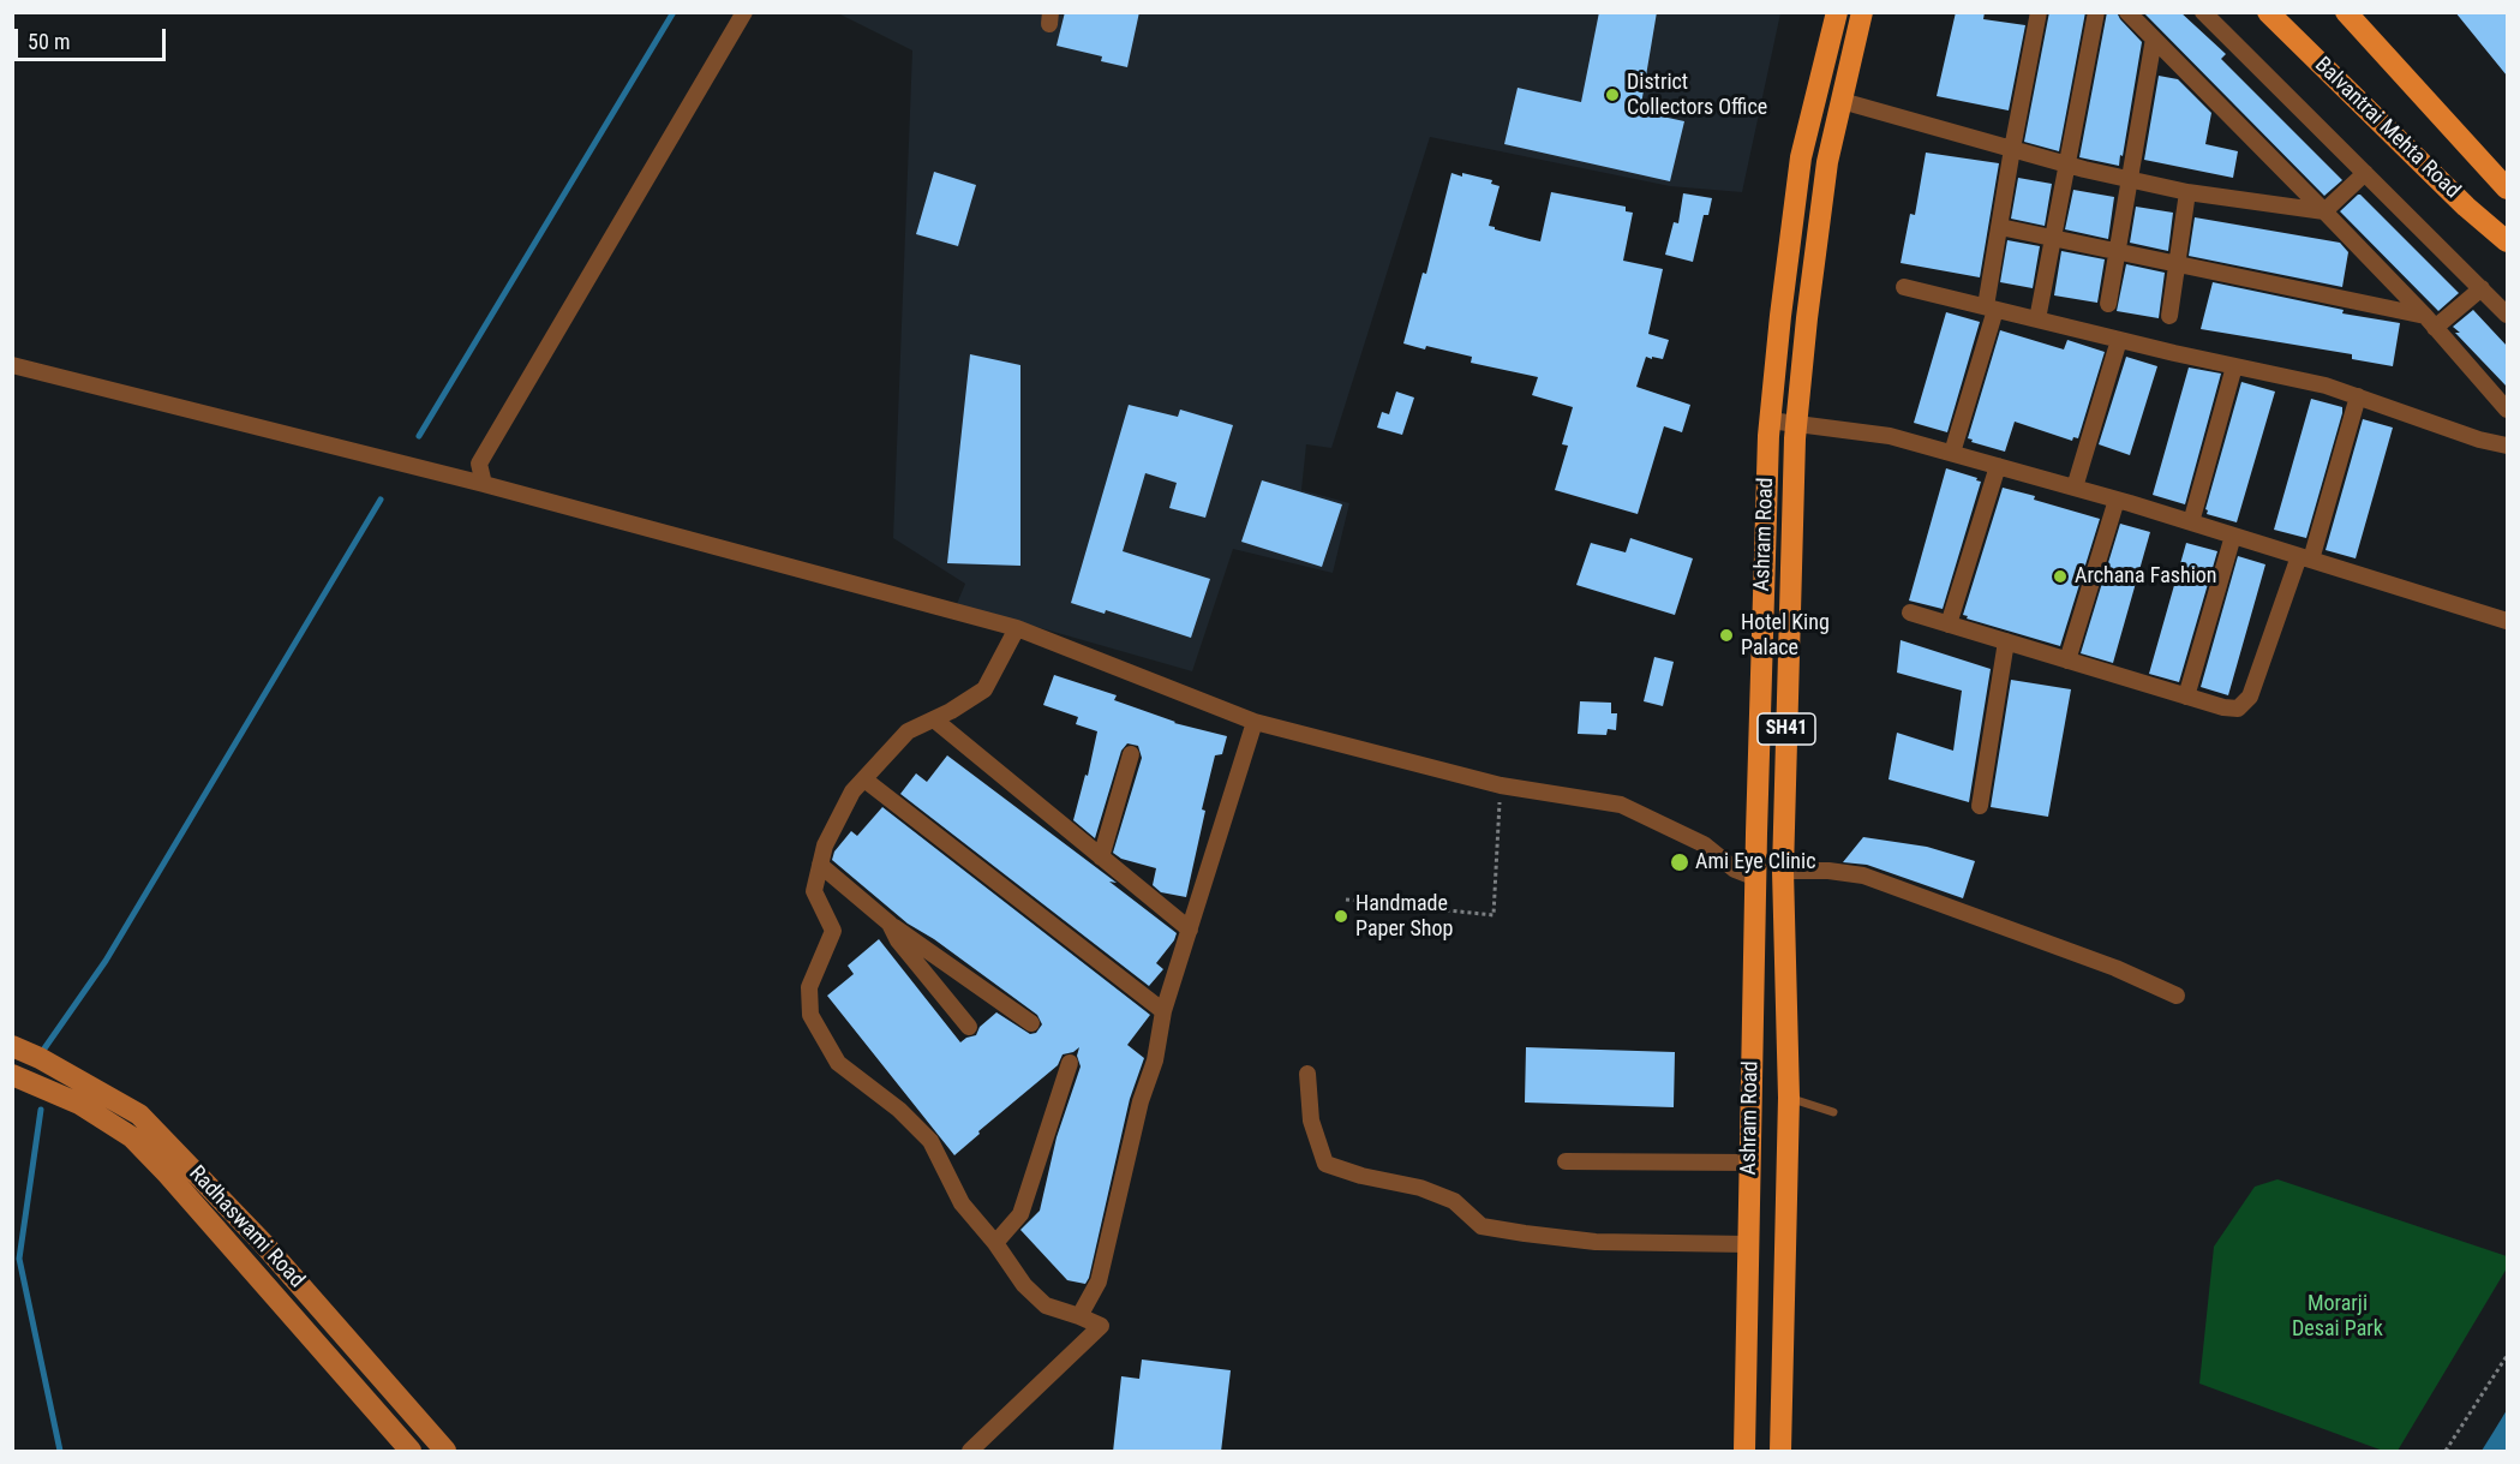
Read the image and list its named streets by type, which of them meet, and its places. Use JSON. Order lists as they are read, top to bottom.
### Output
{
  "streets": {
    "main road": ["Balvantrai Mehta Road", "Ashram Road", "SH41"],
    "street": ["Radhaswami Road"]
  },
  "parks": ["Morarji Desai Park"],
  "places": [
    "District Collectors Office",
    "Archana Fashion",
    "Hotel King Palace",
    "Ami Eye Clinic",
    "Handmade Paper Shop"
  ],
  "scale_bar": "50 m"
}
